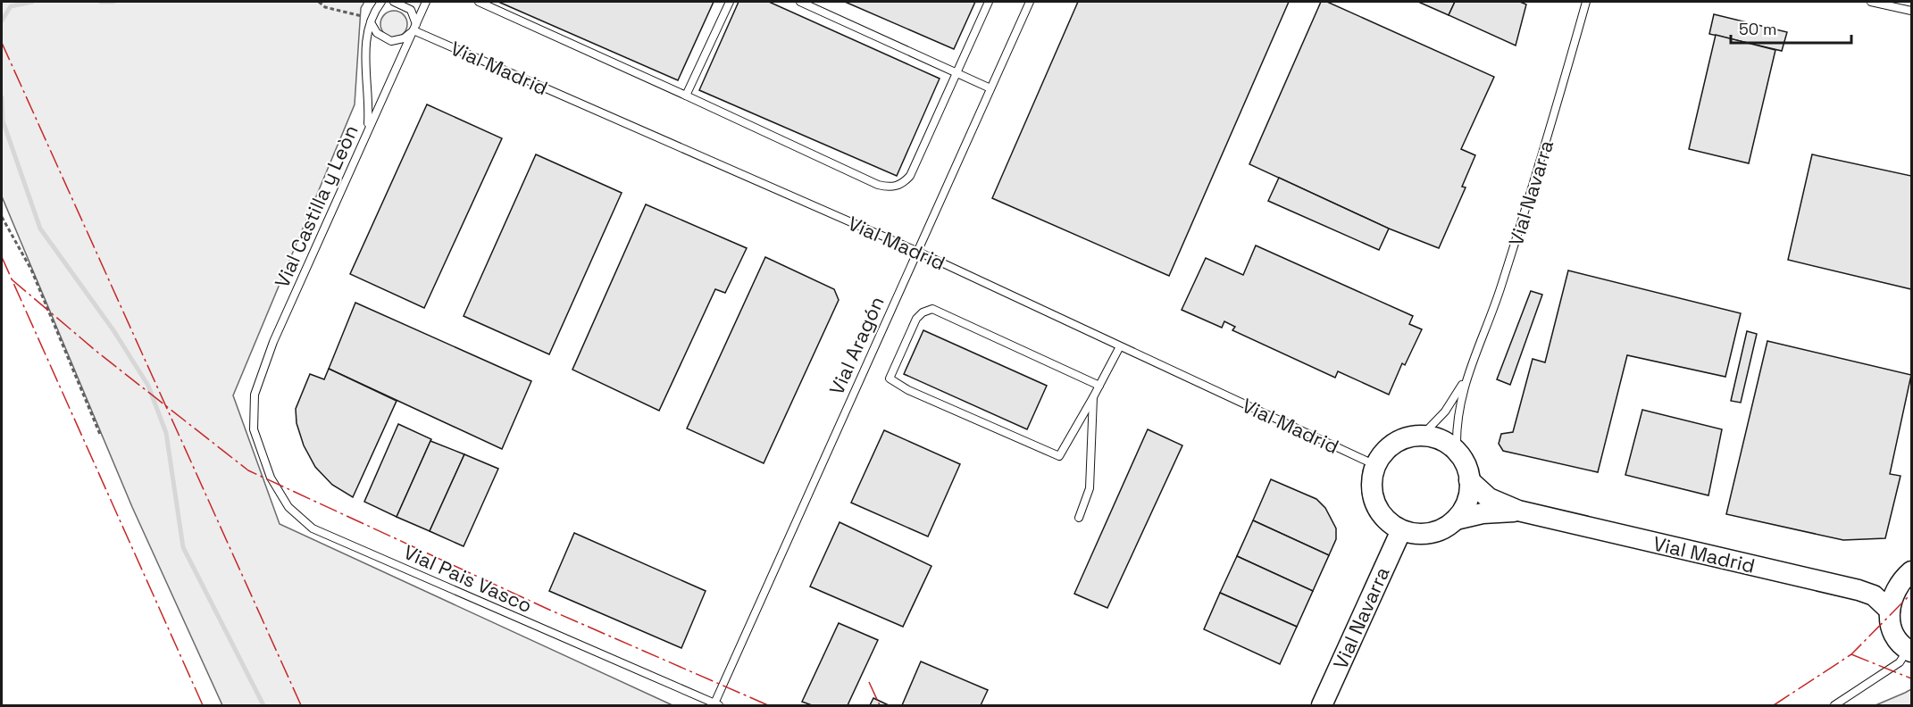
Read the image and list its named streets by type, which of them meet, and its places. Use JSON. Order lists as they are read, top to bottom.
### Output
{
  "streets": {
    "street": ["Vial Madrid", "Vial Navarra"],
    "lane": ["Vial Castilla y Leòn", "Vial Aragón", "Vial Pais Vasco"]
  },
  "crossings": [
    ["Vial Madrid", "Vial Navarra"],
    ["Vial Madrid", "Vial Castilla y Leòn"],
    ["Vial Madrid", "Vial Aragón"],
    ["Vial Castilla y Leòn", "Vial Pais Vasco"],
    ["Vial Aragón", "Vial Pais Vasco"]
  ],
  "scale_bar": "50 m"
}
